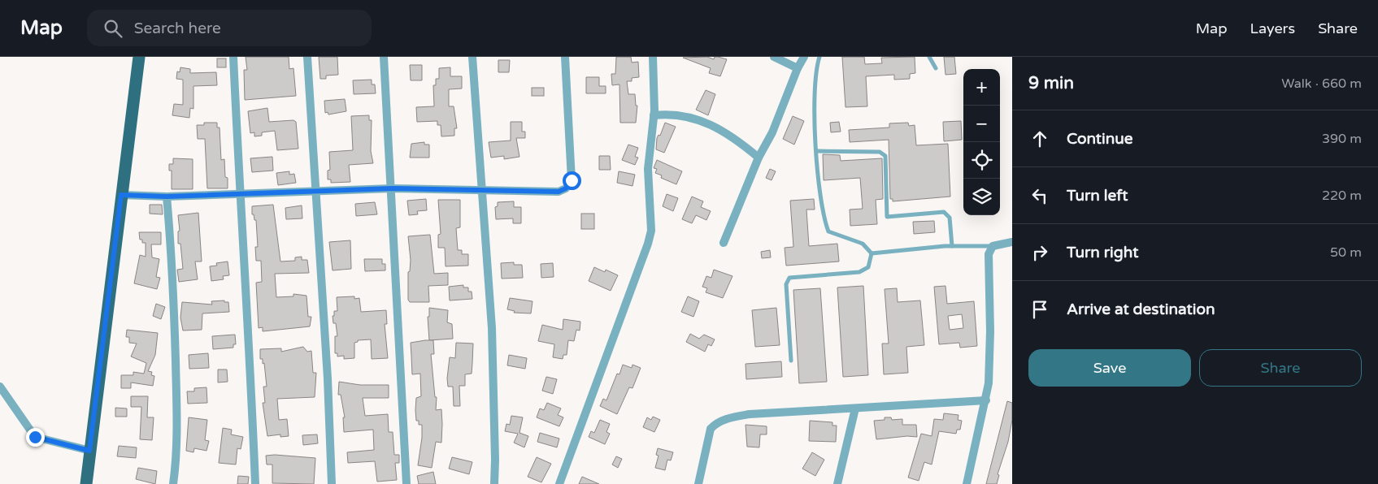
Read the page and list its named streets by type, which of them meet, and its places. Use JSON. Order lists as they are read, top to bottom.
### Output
{
  "page": {
    "header": "Map",
    "search": "Search here",
    "nav": ["Map", "Layers", "Share"],
    "heading": ["9 min", "Walk · 660 m"],
    "map_buttons": ["+", "−"],
    "list": [
      ["Continue", "390 m"],
      ["Turn left", "220 m"],
      ["Turn right", "50 m"],
      "Arrive at destination"
    ],
    "buttons": ["Save", "Share"]
  }
}
